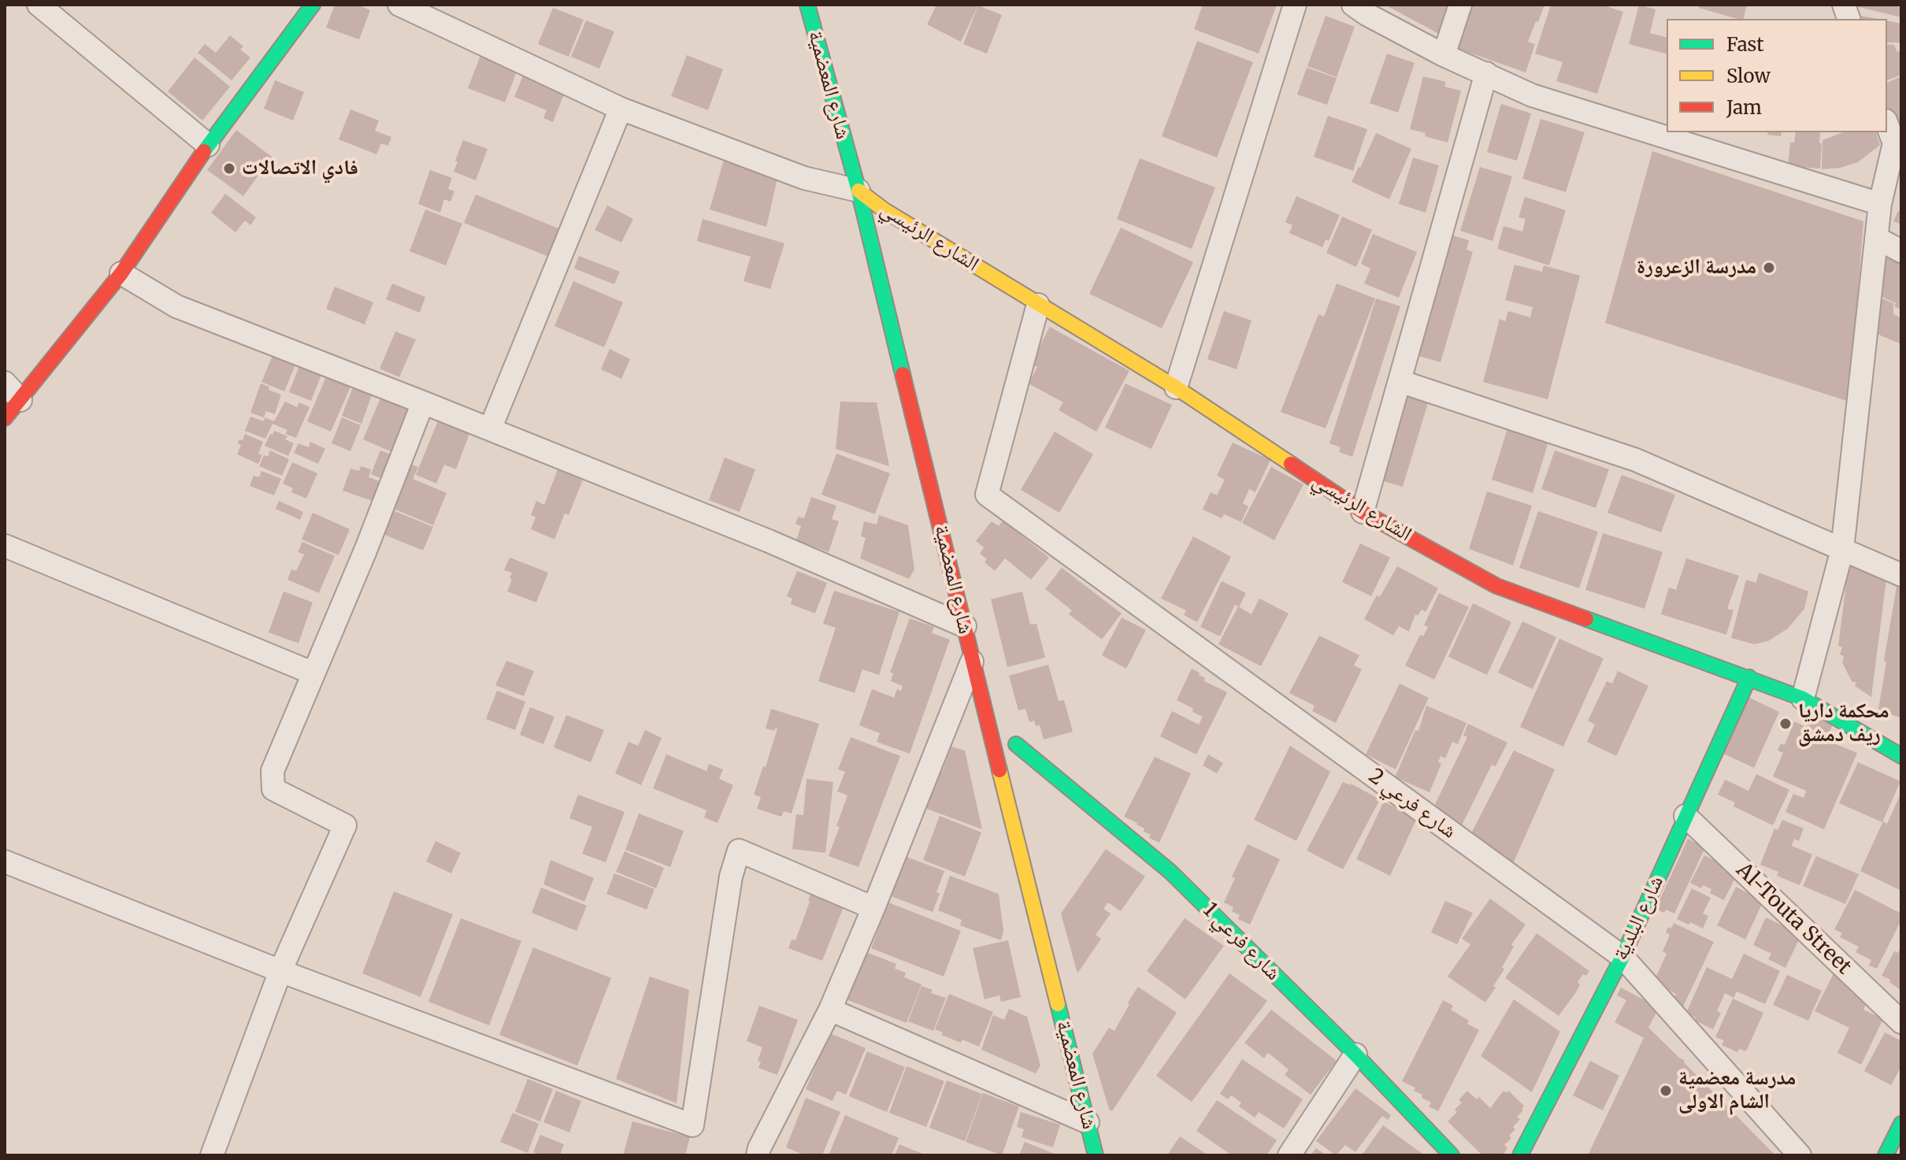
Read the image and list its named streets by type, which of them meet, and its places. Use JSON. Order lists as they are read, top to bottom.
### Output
{
  "streets": {
    "street": [
      "شارع المعضمية",
      "الشارع الرئيسي",
      "شارع فرعي 2",
      "شارع البلدية",
      "Al-Touta Street",
      "شارع فرعي 1"
    ]
  },
  "crossings": [
    ["شارع المعضمية", "الشارع الرئيسي"],
    ["الشارع الرئيسي", "شارع فرعي 2"],
    ["الشارع الرئيسي", "شارع البلدية"],
    ["شارع فرعي 2", "شارع البلدية"],
    ["شارع البلدية", "Al-Touta Street"]
  ],
  "places": [
    "فادي الاتصالات",
    "مدرسة الزعرورة",
    "محكمة داريا ريف دمشق",
    "مدرسة معضمية الشام الاولى"
  ],
  "legend": ["Fast", "Slow", "Jam"]
}
